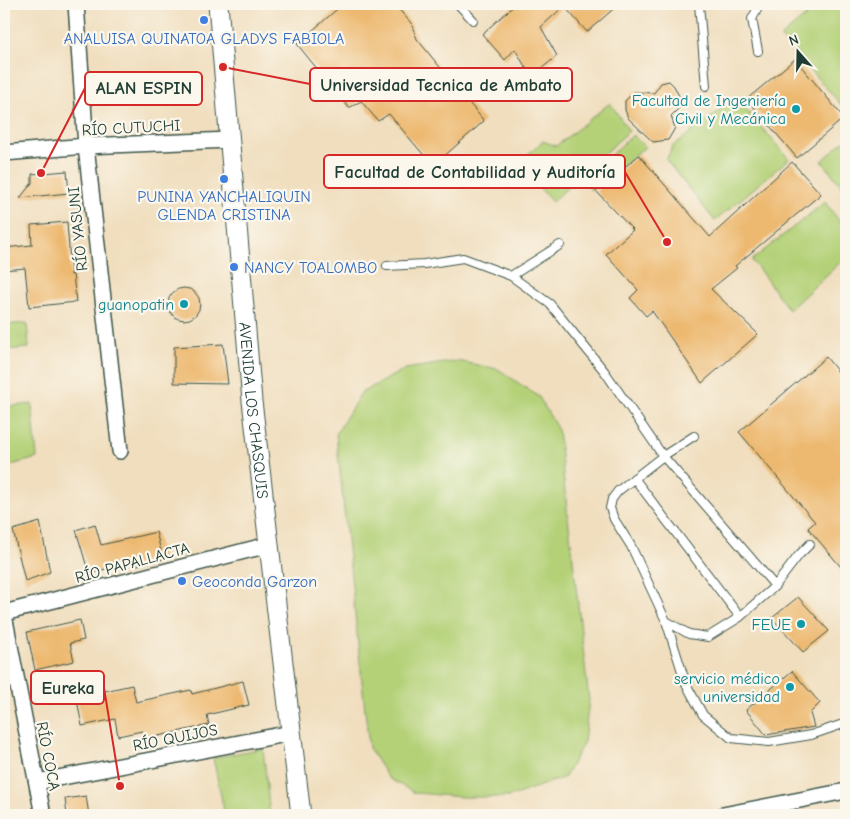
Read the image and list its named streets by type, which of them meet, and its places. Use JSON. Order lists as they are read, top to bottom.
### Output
{
  "streets": {
    "street": [
      "RÍO CUTUCHI",
      "RÍO YASUNI",
      "AVENIDA LOS CHASQUIS",
      "RÍO PAPALLACTA",
      "RÍO QUIJOS",
      "RÍO COCA"
    ]
  },
  "crossings": [
    ["RÍO CUTUCHI", "RÍO YASUNI"],
    ["RÍO CUTUCHI", "AVENIDA LOS CHASQUIS"],
    ["AVENIDA LOS CHASQUIS", "RÍO PAPALLACTA"],
    ["AVENIDA LOS CHASQUIS", "RÍO QUIJOS"],
    ["RÍO PAPALLACTA", "RÍO COCA"],
    ["RÍO QUIJOS", "RÍO COCA"]
  ],
  "places": [
    "ANALUISA QUINATOA GLADYS FABIOLA",
    "Universidad Tecnica de Ambato",
    "Facultad de Ingeniería Civil y Mecánica",
    "ALAN ESPIN",
    "PUNINA YANCHALIQUIN GLENDA CRISTINA",
    "Facultad de Contabilidad y Auditoría",
    "NANCY TOALOMBO",
    "guanopatin",
    "Geoconda Garzon",
    "FEUE",
    "servicio médico universidad",
    "Eureka"
  ],
  "north": "top"
}
